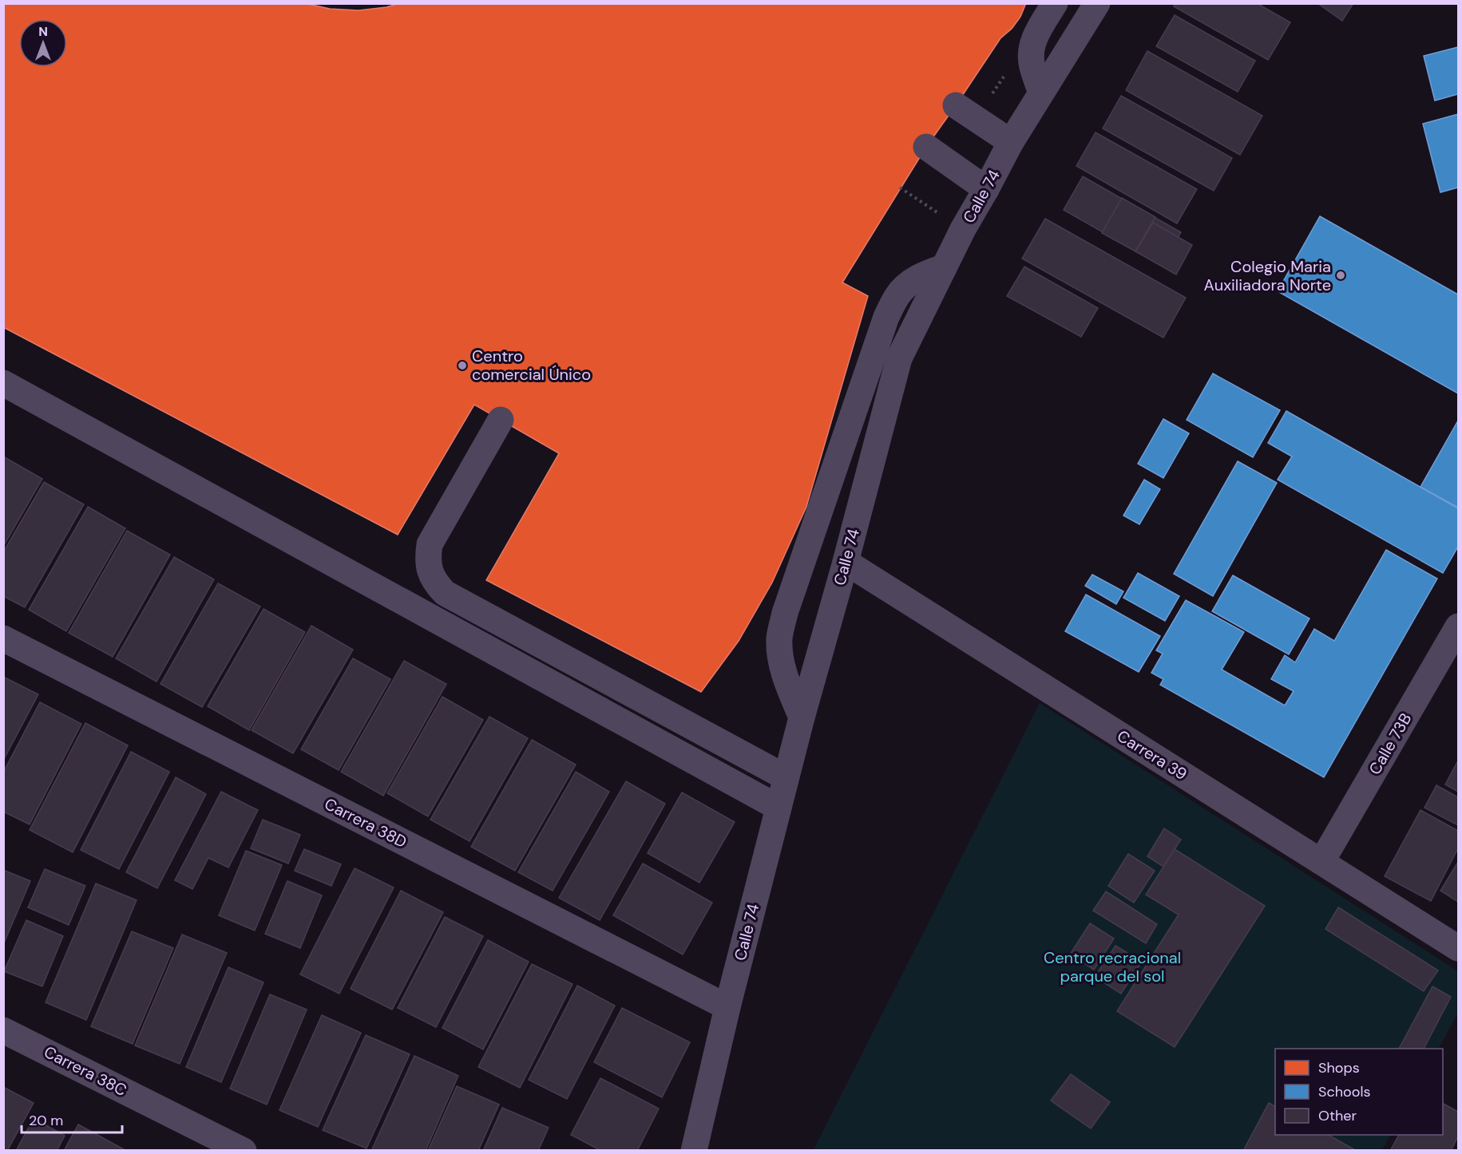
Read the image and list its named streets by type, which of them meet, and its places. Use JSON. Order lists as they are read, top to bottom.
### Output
{
  "streets": {
    "street": [
      "Calle 74",
      "Calle 73B",
      "Carrera 39",
      "Carrera 38D",
      "Carrera 38C"
    ]
  },
  "crossings": [
    ["Calle 74", "Carrera 39"],
    ["Calle 74", "Carrera 38D"],
    ["Calle 73B", "Carrera 39"]
  ],
  "parks": ["Centro recracional parque del sol"],
  "places": ["Colegio Maria Auxiliadora Norte", "Centro comercial Único"],
  "legend": ["Shops", "Schools", "Other"],
  "scale_bar": "20 m",
  "north": "top"
}
